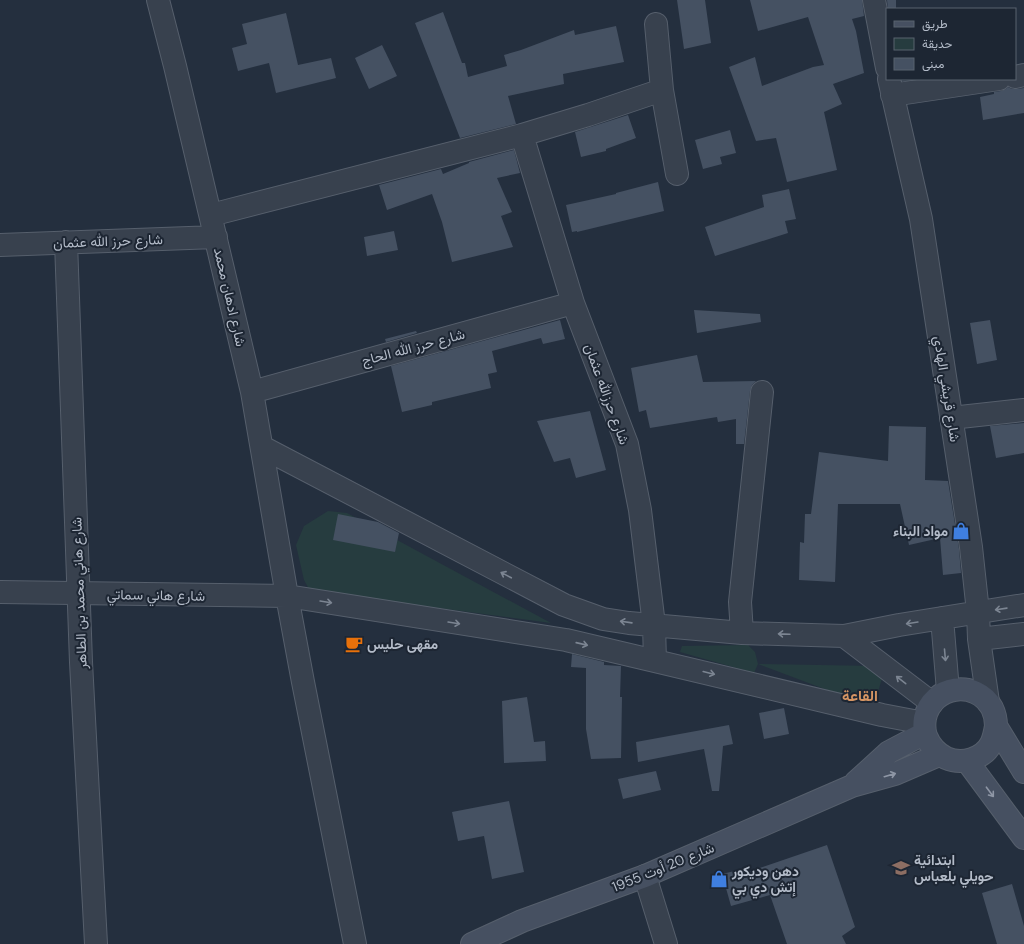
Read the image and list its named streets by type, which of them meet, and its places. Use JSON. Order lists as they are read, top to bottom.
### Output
{
  "streets": {
    "main road": ["شارع 20 أوت 1955"],
    "street": [
      "شارع حرز الله عثمان",
      "شارع ادهان محمد",
      "شارع حرز الله الحاج",
      "شارع قريشي الهادي",
      "شارع حرزالله عثمان",
      "شارع هاني محمد بن الطاهر",
      "شارع هاني سماتي"
    ]
  },
  "crossings": [
    ["شارع حرز الله عثمان", "شارع ادهان محمد"],
    ["شارع حرز الله عثمان", "شارع هاني محمد بن الطاهر"],
    ["شارع ادهان محمد", "شارع حرز الله الحاج"],
    ["شارع ادهان محمد", "شارع هاني سماتي"],
    ["شارع حرز الله الحاج", "شارع حرزالله عثمان"],
    ["شارع قريشي الهادي", "شارع هاني سماتي"],
    ["شارع حرزالله عثمان", "شارع هاني سماتي"],
    ["شارع هاني محمد بن الطاهر", "شارع هاني سماتي"]
  ],
  "districts": ["القاعة"],
  "places": {
    "shop": ["مواد البناء", "دهن وديكور إتش دي بي"],
    "cafe": ["مقهى حليس"],
    "school or university": ["ابتدائية حويلي بلعباس"]
  },
  "legend": ["طريق", "حديقة", "مبنى"]
}
